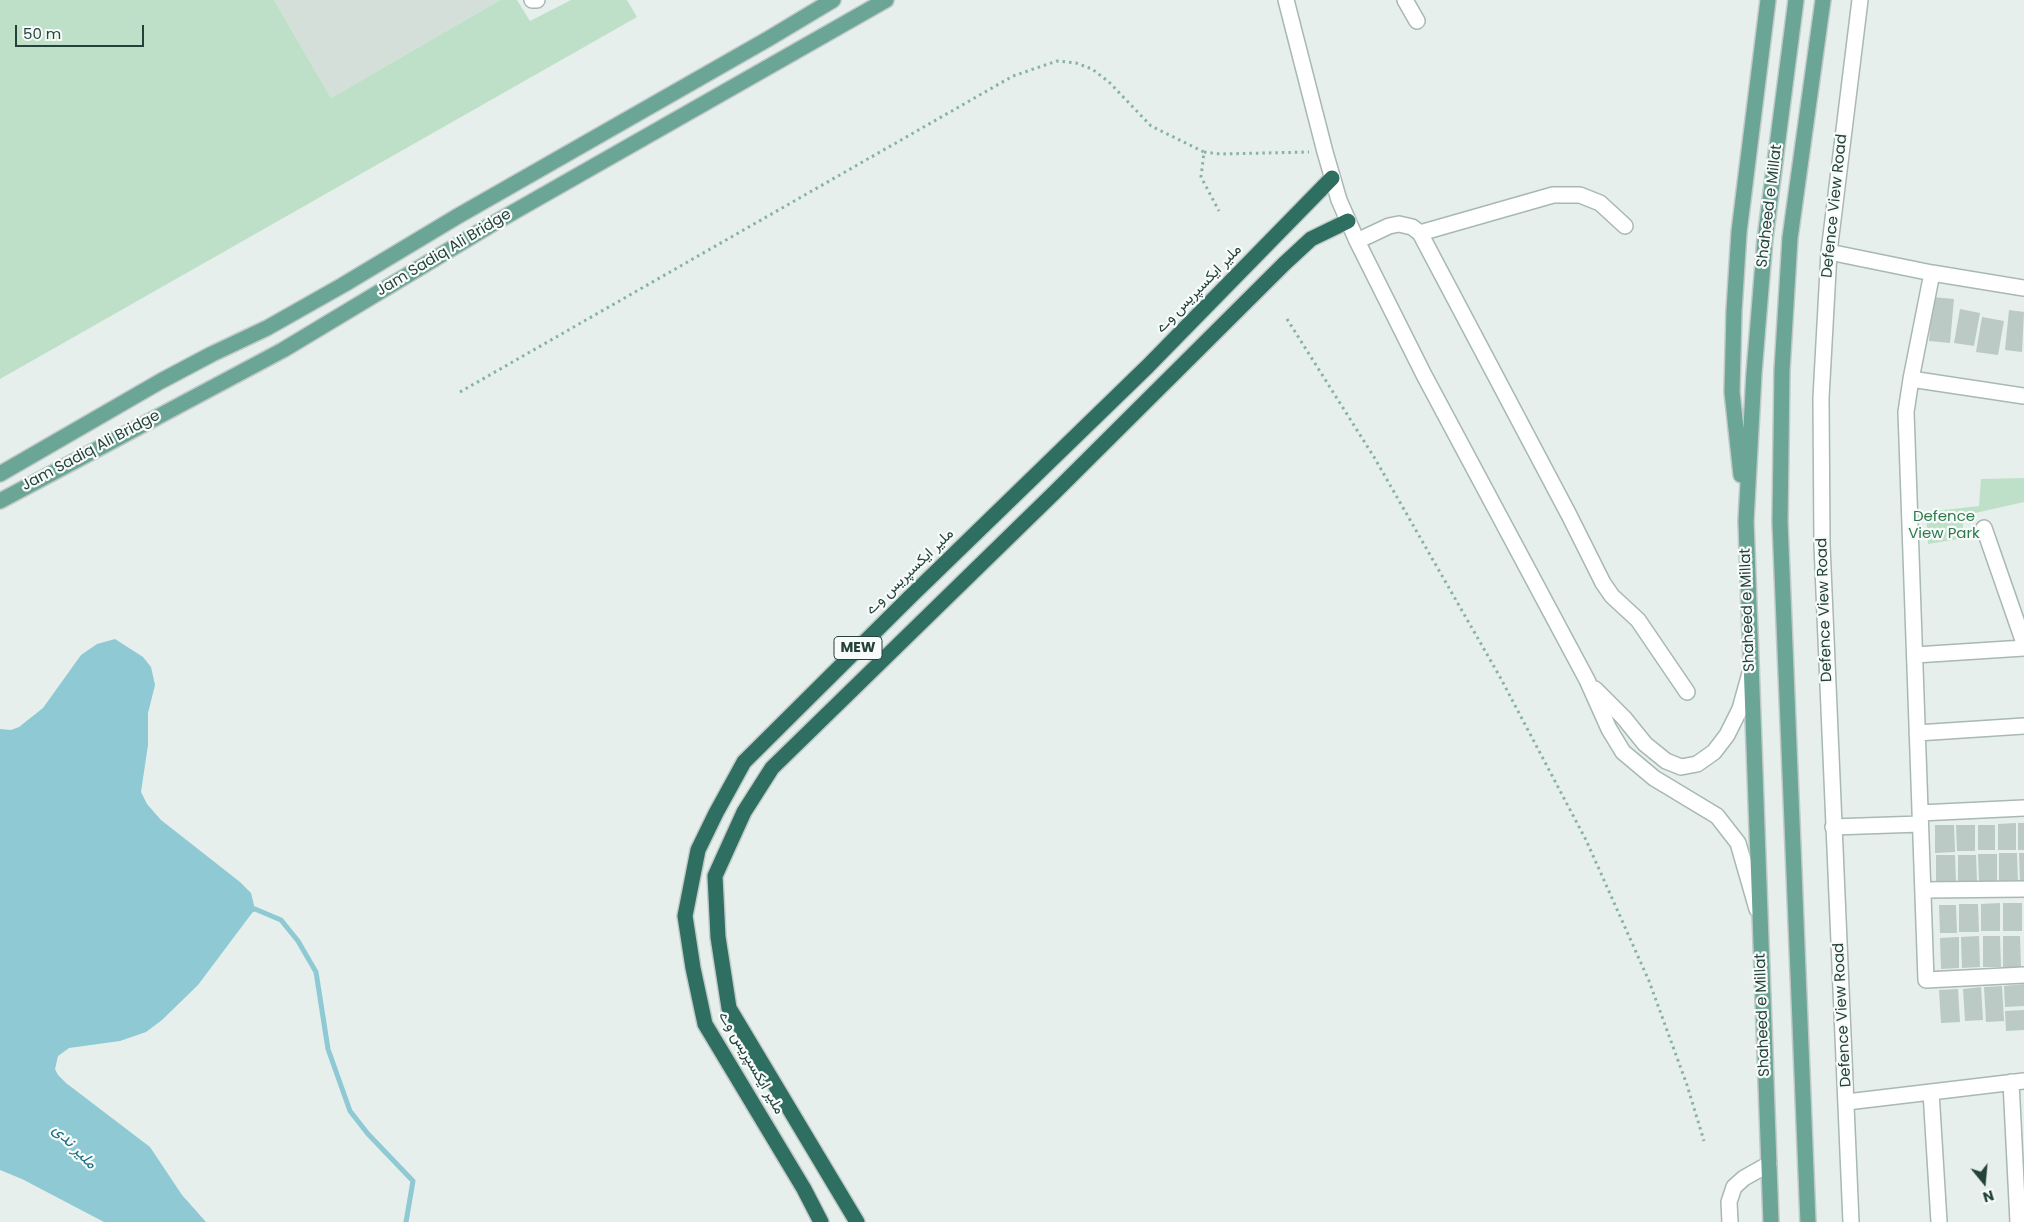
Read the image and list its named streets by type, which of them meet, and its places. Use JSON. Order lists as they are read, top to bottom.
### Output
{
  "streets": {
    "highway": ["ملیر ایکسپریس وے", "MEW"],
    "main road": ["Shaheed e Millat", "Jam Sadiq Ali Bridge"],
    "street": ["Defence View Road"]
  },
  "water": ["ملیر ندی"],
  "parks": ["Defence View Park"],
  "scale_bar": "50 m",
  "north": "bottom"
}
